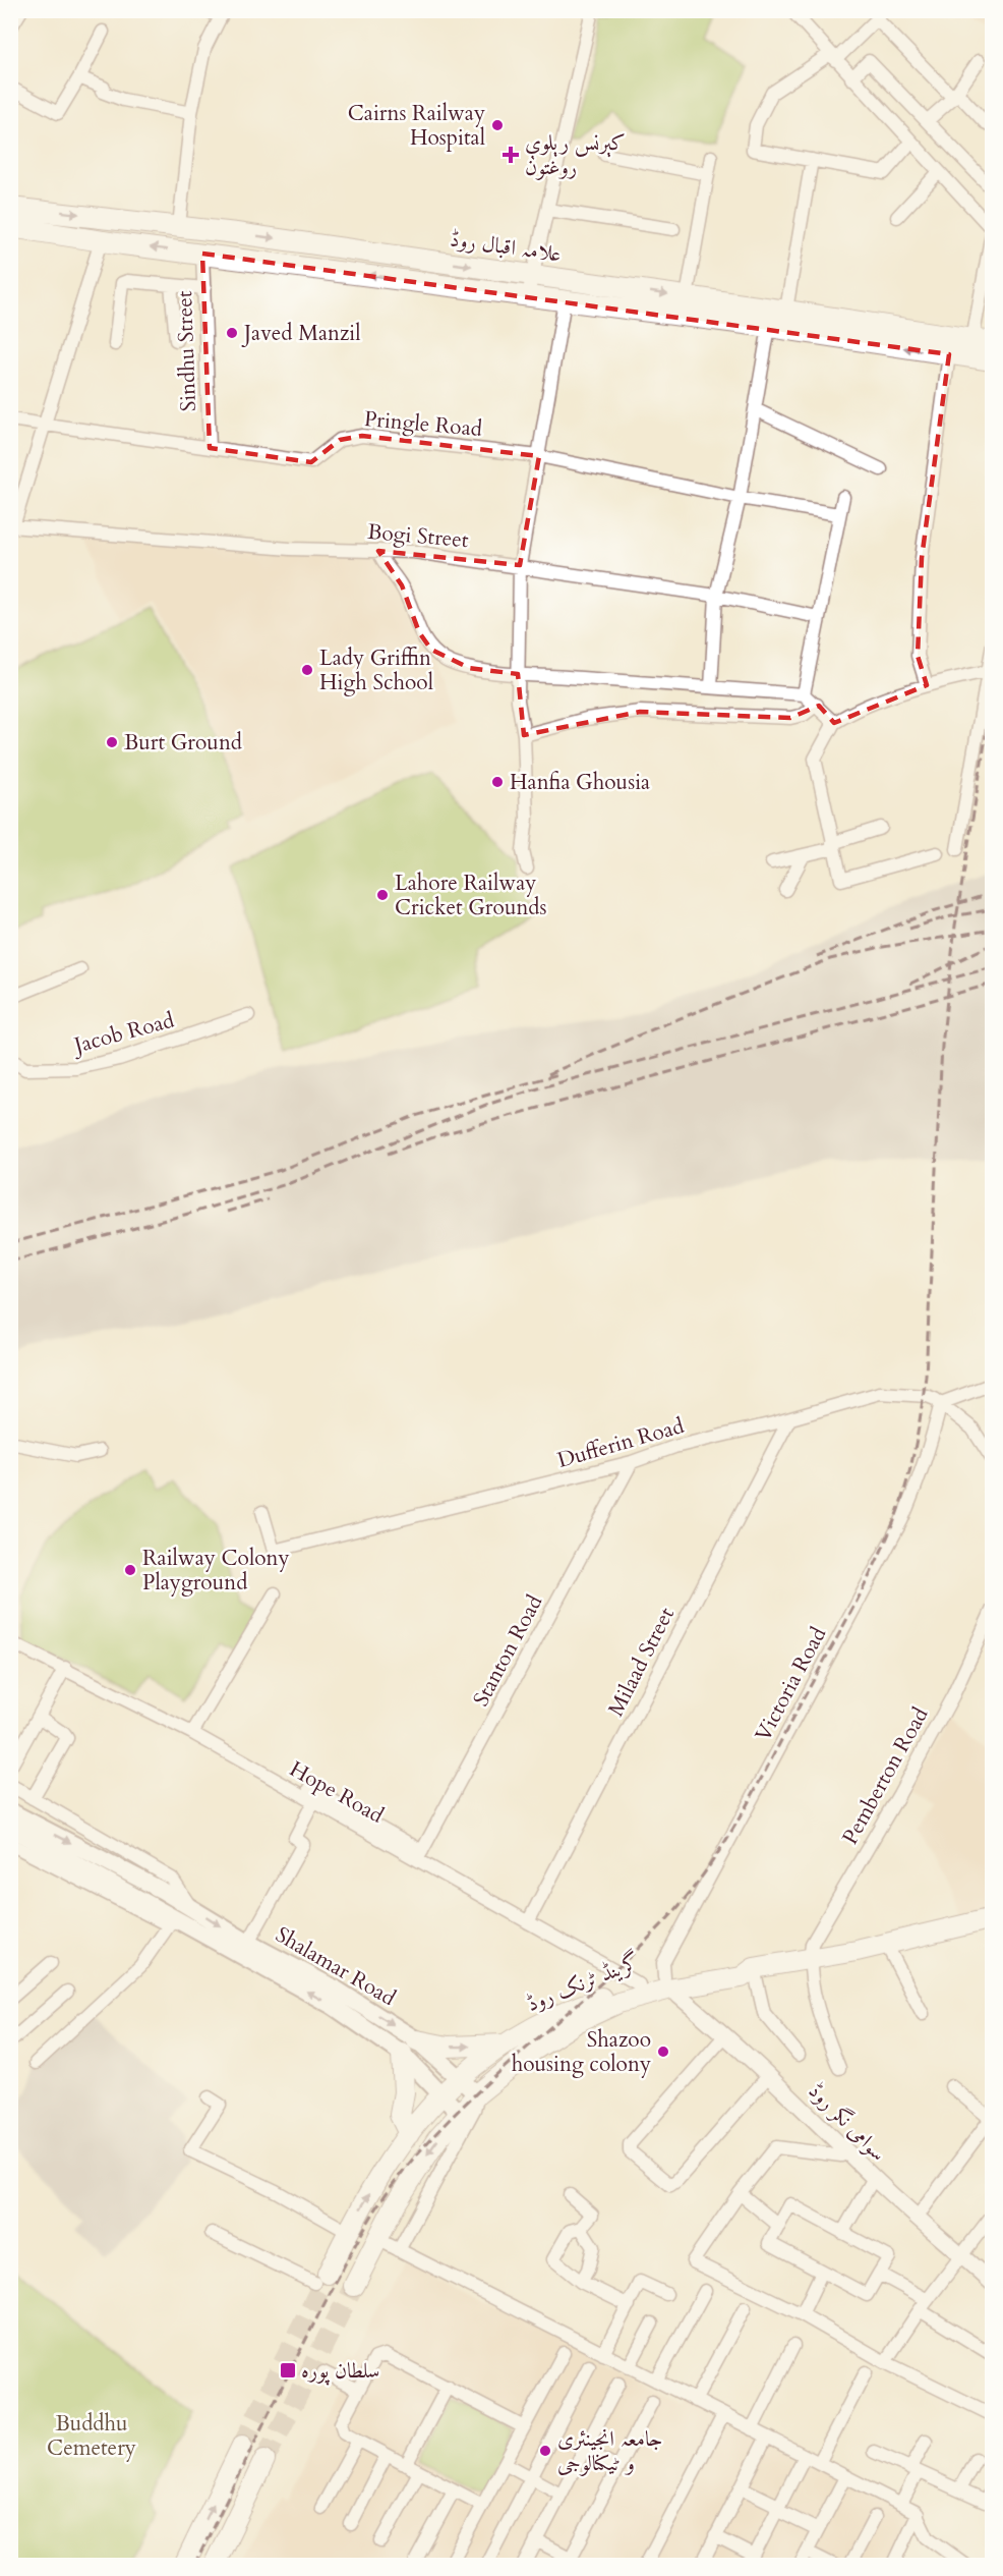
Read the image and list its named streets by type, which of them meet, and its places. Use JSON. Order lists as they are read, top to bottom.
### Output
{
  "streets": {
    "main road": ["علامہ اقبال روڈ", "Shalamar Road", "گرینڈ ٹرنک روڈ"],
    "street": [
      "Sindhu Street",
      "Pringle Road",
      "Bogi Street",
      "Jacob Road",
      "Dufferin Road",
      "Stanton Road",
      "Milaad Street",
      "Victoria Road",
      "Pemberton Road",
      "Hope Road",
      "سوامی نگر روڈ"
    ]
  },
  "crossings": [
    ["علامہ اقبال روڈ", "Sindhu Street"],
    ["Sindhu Street", "Pringle Road"],
    ["Dufferin Road", "Stanton Road"],
    ["Dufferin Road", "Milaad Street"],
    ["Dufferin Road", "Victoria Road"],
    ["Stanton Road", "Hope Road"],
    ["Milaad Street", "Hope Road"],
    ["Victoria Road", "گرینڈ ٹرنک روڈ"],
    ["Victoria Road", "سوامی نگر روڈ"],
    ["Pemberton Road", "گرینڈ ٹرنک روڈ"],
    ["Hope Road", "گرینڈ ٹرنک روڈ"],
    ["Shalamar Road", "گرینڈ ٹرنک روڈ"],
    ["گرینڈ ٹرنک روڈ", "سوامی نگر روڈ"]
  ],
  "parks": ["Buddhu Cemetery"],
  "places": {
    "other": [
      "Cairns Railway Hospital",
      "Javed Manzil",
      "Lady Griffin High School",
      "Burt Ground",
      "Hanfia Ghousia",
      "Lahore Railway Cricket Grounds",
      "Railway Colony Playground",
      "Shazoo housing colony",
      "جامعہ انجینئری و ٹیکنالوجی"
    ],
    "health": ["کېرنس رېلوې روغتون"],
    "transit": ["سلطان پورہ"]
  }
}
